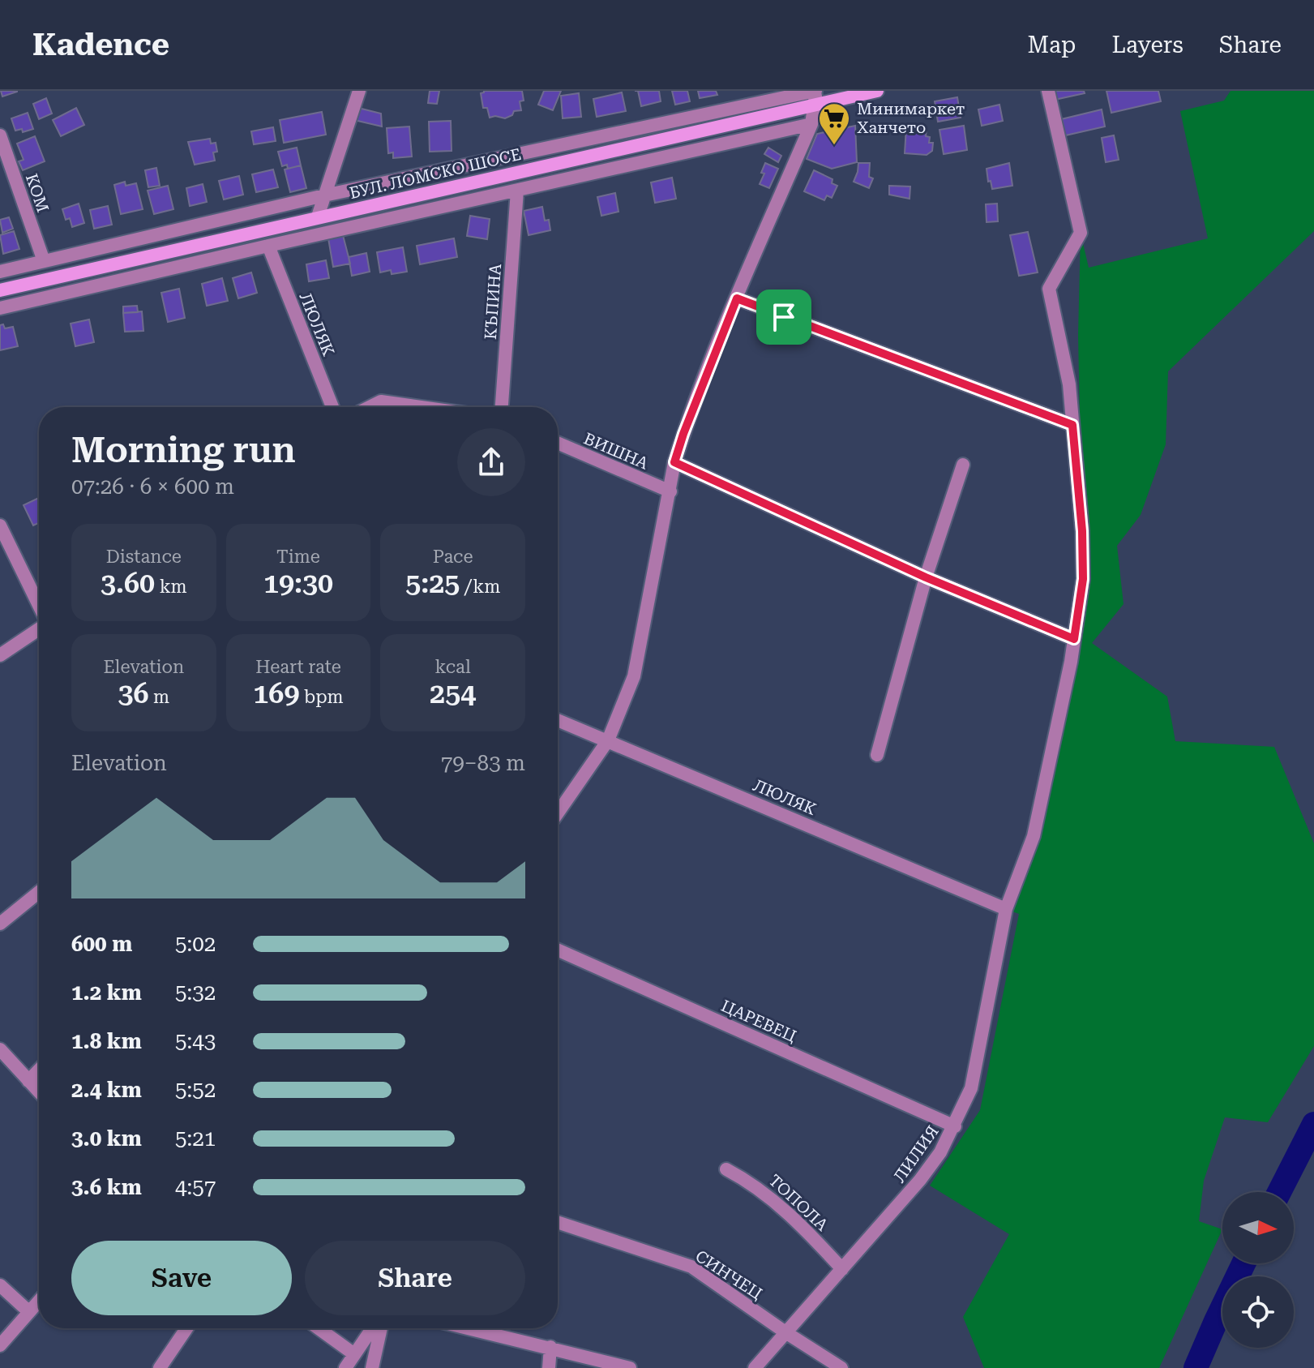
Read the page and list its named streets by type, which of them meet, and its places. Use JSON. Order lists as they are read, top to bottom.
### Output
{
  "streets": {
    "main road": ["БУЛ. ЛОМСКО ШОСЕ"],
    "street": [
      "КОМ",
      "КЪПИНА",
      "ЛЮЛЯК",
      "ВИШНА",
      "ЦАРЕВЕЦ",
      "ЛИЛИЯ",
      "ТОПОЛА",
      "СИНЧЕЦ"
    ]
  },
  "crossings": [
    ["ЛЮЛЯК", "ЛИЛИЯ"],
    ["ЦАРЕВЕЦ", "ЛИЛИЯ"],
    ["ЛИЛИЯ", "ТОПОЛА"],
    ["ЛИЛИЯ", "СИНЧЕЦ"]
  ],
  "places": {
    "supermarket": ["Минимаркет Ханчето"]
  },
  "north": "right",
  "page": {
    "header": "Kadence",
    "nav": ["Map", "Layers", "Share"],
    "heading": ["Morning run", "07:26 · 6 × 600 m"],
    "stats": [
      ["Distance", "3.60 km"],
      ["Time", "19:30"],
      ["Pace", "5:25 /km"],
      ["Elevation", "36 m"],
      ["Heart rate", "169 bpm"],
      ["kcal", "254"]
    ],
    "chart": ["Elevation", "79–83 m"],
    "list": [
      {
        "name": "600 m",
        "note": "5:02"
      },
      {
        "name": "1.2 km",
        "note": "5:32"
      },
      {
        "name": "1.8 km",
        "note": "5:43"
      },
      {
        "name": "2.4 km",
        "note": "5:52"
      },
      {
        "name": "3.0 km",
        "note": "5:21"
      },
      {
        "name": "3.6 km",
        "note": "4:57"
      }
    ],
    "buttons": ["Save", "Share"]
  }
}
